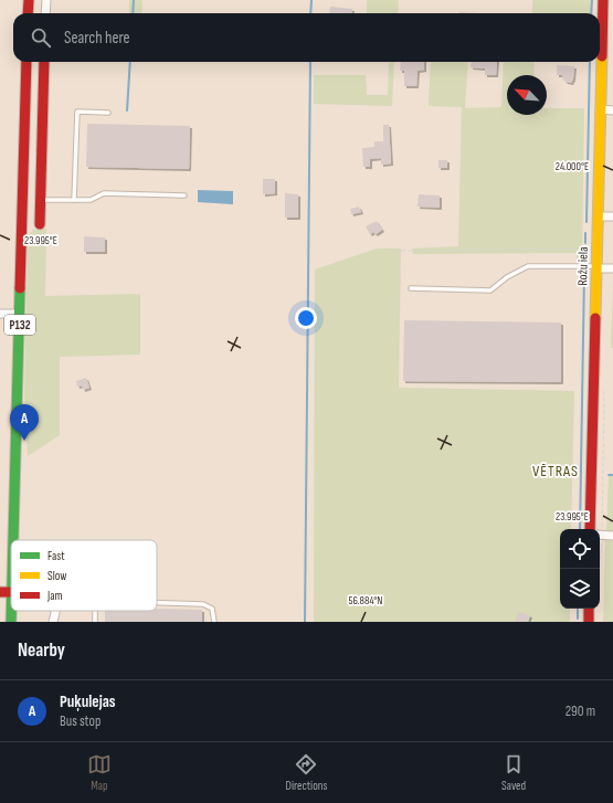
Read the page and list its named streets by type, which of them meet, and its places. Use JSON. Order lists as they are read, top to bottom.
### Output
{
  "streets": {
    "street": ["Rožu iela", "P132"]
  },
  "districts": ["VĒTRAS"],
  "legend": ["Fast", "Slow", "Jam"],
  "north": "top left",
  "page": {
    "search": "Search here",
    "pins": "A",
    "heading": "Nearby",
    "list": [
      {
        "mark": "A",
        "name": "Puķulejas",
        "note": "Bus stop",
        "value": "290 m"
      }
    ],
    "nav": ["Map", "Directions", "Saved"]
  },
  "coordinates": ["24.000°E", "23.995°E", "56.884°N"]
}
